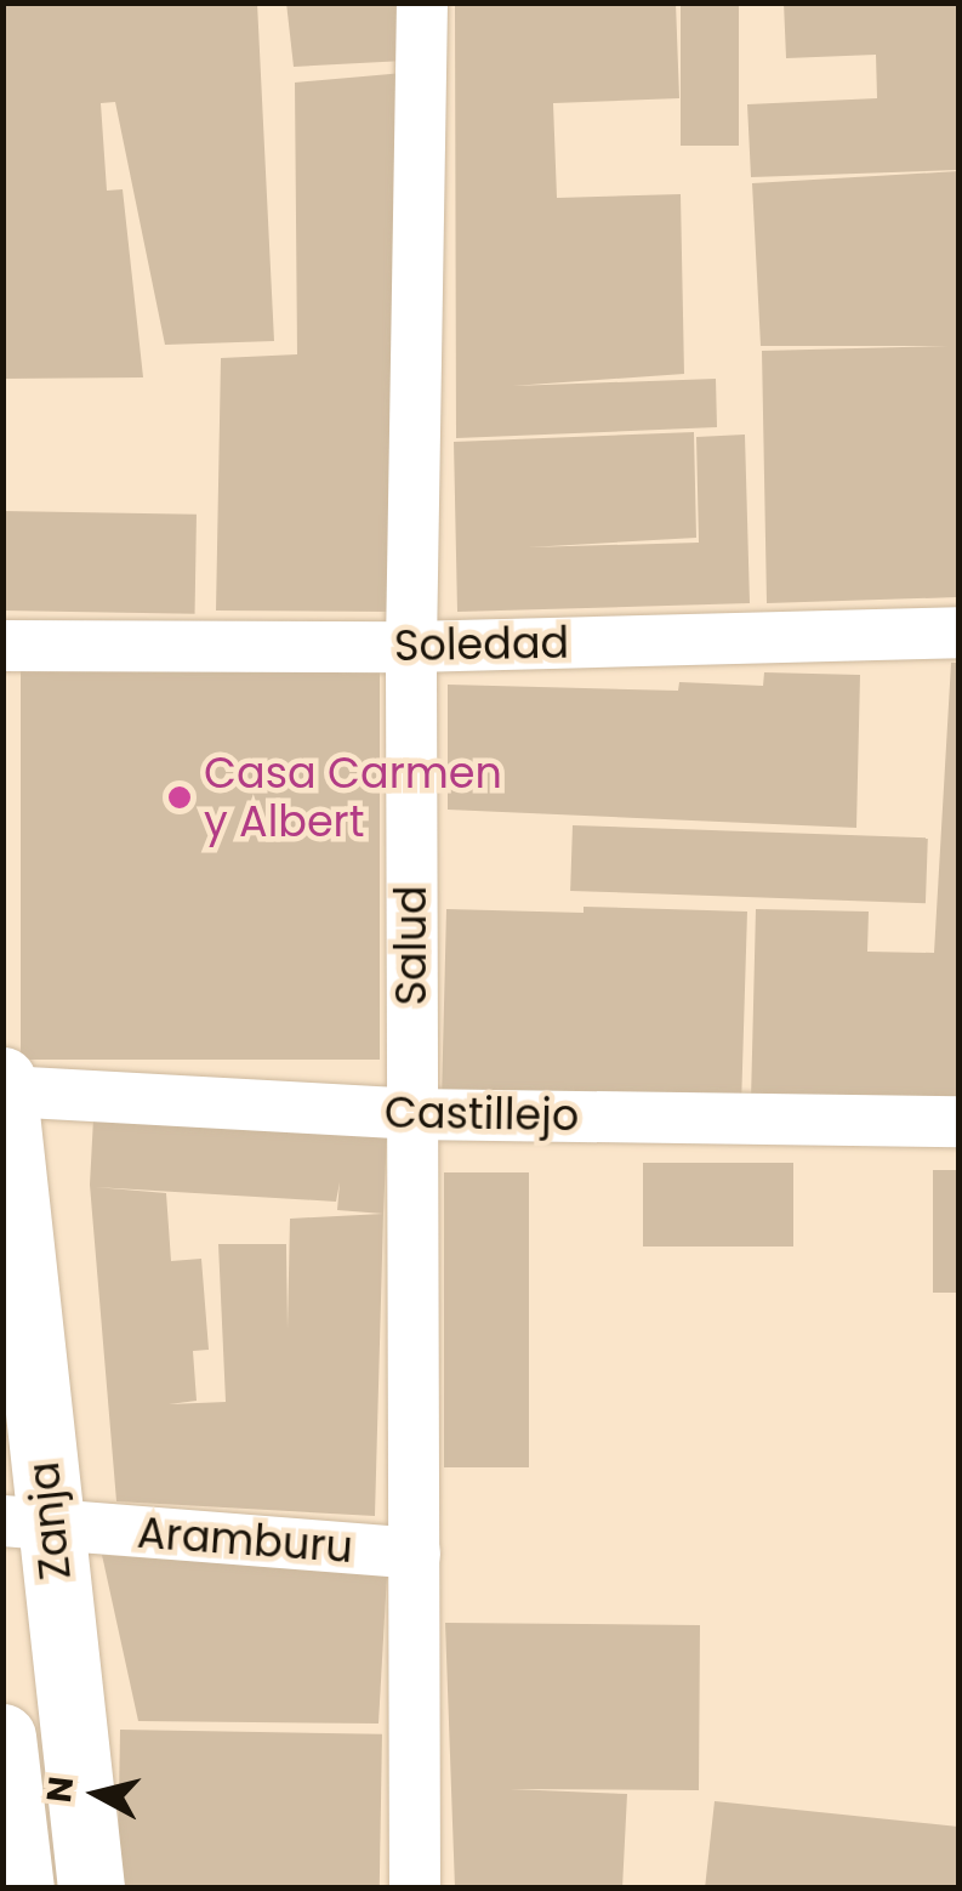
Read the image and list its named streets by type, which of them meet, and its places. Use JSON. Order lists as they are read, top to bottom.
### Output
{
  "streets": {
    "main road": ["Zanja"],
    "street": [
      "Soledad",
      "Salud",
      "Castillejo",
      "Aramburu"
    ]
  },
  "crossings": [
    ["Soledad", "Salud"],
    ["Salud", "Castillejo"],
    ["Salud", "Aramburu"],
    ["Castillejo", "Zanja"],
    ["Zanja", "Aramburu"]
  ],
  "places": ["Casa Carmen y Albert"],
  "north": "left"
}
